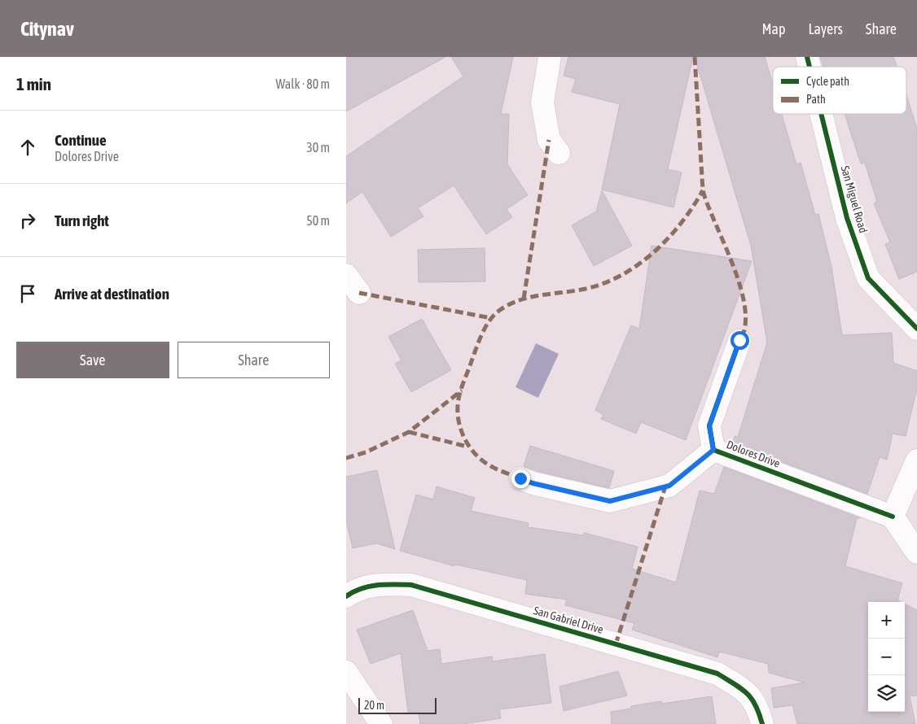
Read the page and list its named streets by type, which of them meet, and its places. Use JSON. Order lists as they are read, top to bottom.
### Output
{
  "streets": {
    "street": ["San Miguel Road", "Dolores Drive", "San Gabriel Drive"]
  },
  "legend": ["Cycle path", "Path"],
  "scale_bar": "20 m",
  "page": {
    "header": "Citynav",
    "nav": ["Map", "Layers", "Share"],
    "heading": ["1 min", "Walk · 80 m"],
    "list": [
      ["Continue", "Dolores Drive", "30 m"],
      ["Turn right", "50 m"],
      "Arrive at destination"
    ],
    "buttons": ["Save", "Share"],
    "map_buttons": ["+", "−"],
    "scale": "20 m"
  }
}
